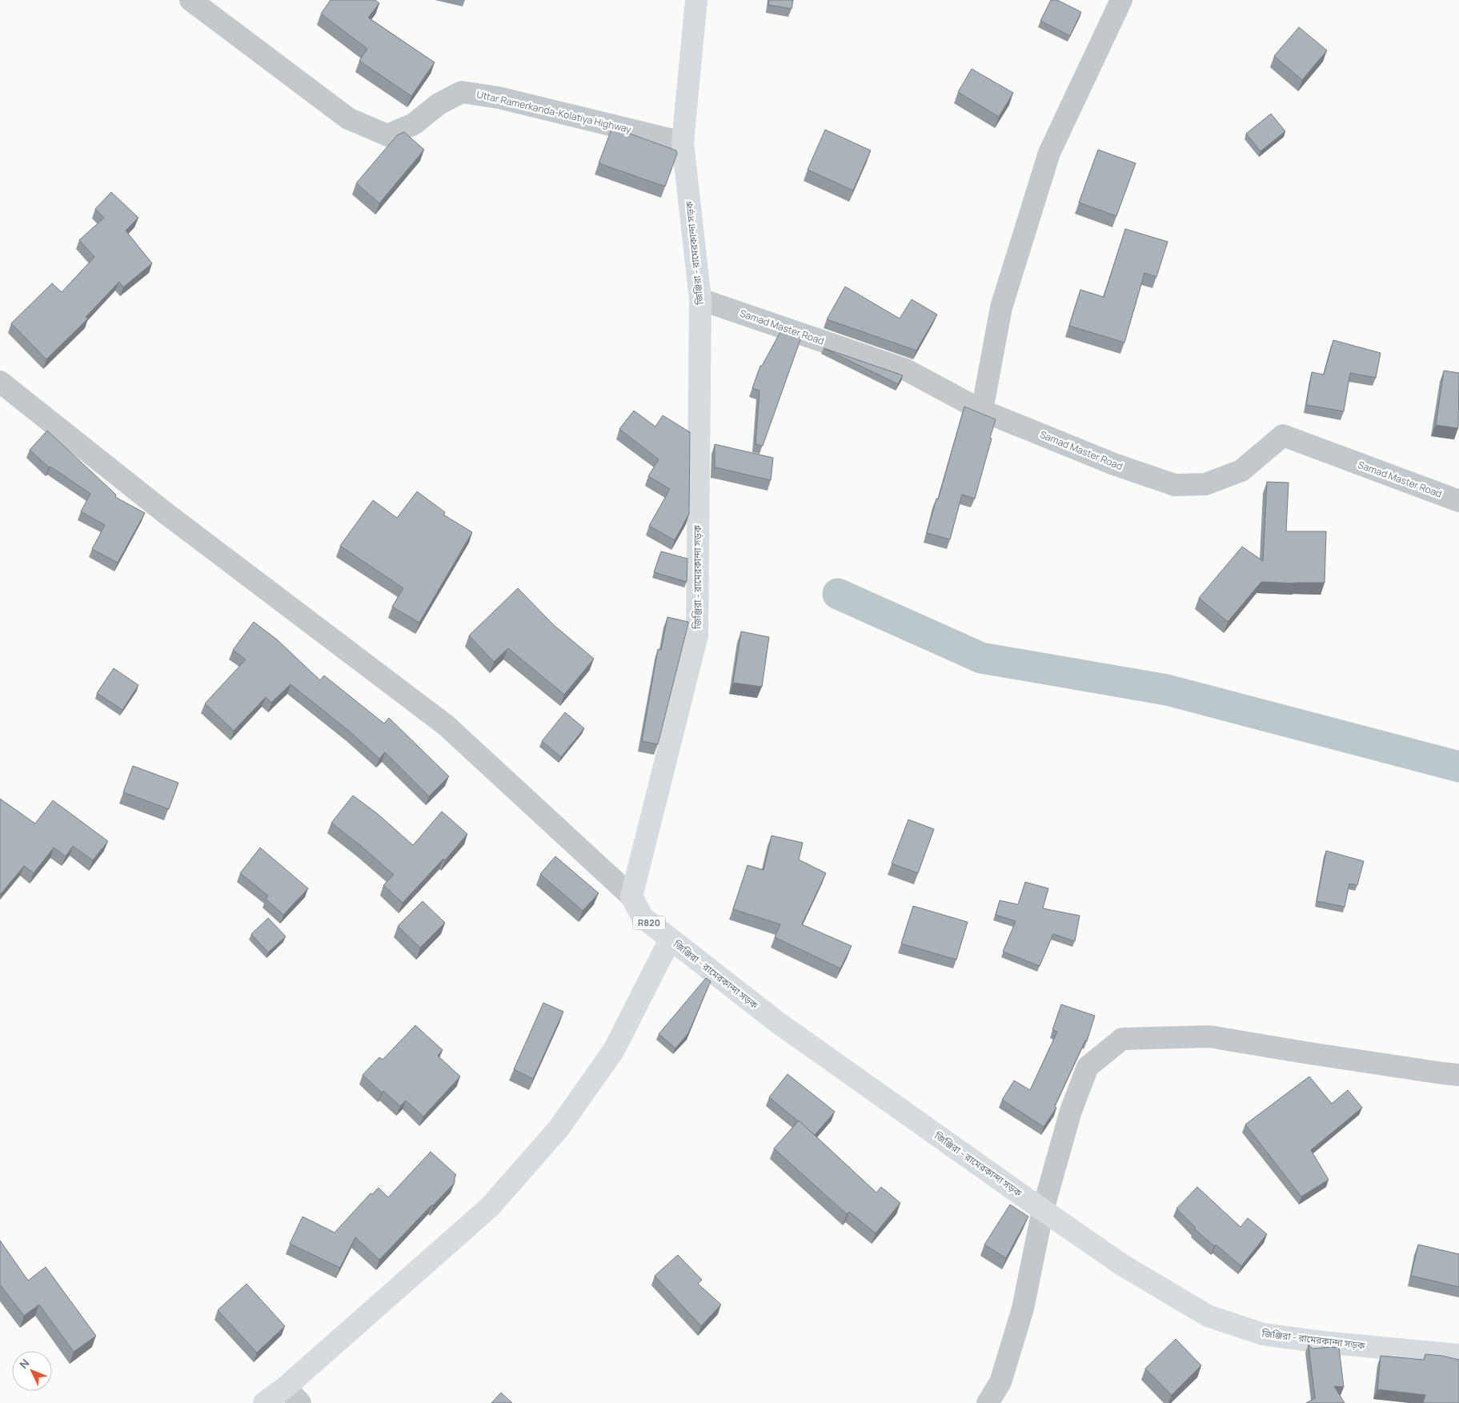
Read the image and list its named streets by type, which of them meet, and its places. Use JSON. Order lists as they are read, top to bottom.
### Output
{
  "streets": {
    "main road": ["জিঞ্জিরা - রামেরকান্দা সড়ক", "R820"],
    "street": ["Uttar Ramerkanda-Kolatiya Highway", "Samad Master Road"]
  },
  "crossings": [
    ["Uttar Ramerkanda-Kolatiya Highway", "জিঞ্জিরা - রামেরকান্দা সড়ক"],
    ["জিঞ্জিরা - রামেরকান্দা সড়ক", "Samad Master Road"]
  ],
  "north": "top left"
}
